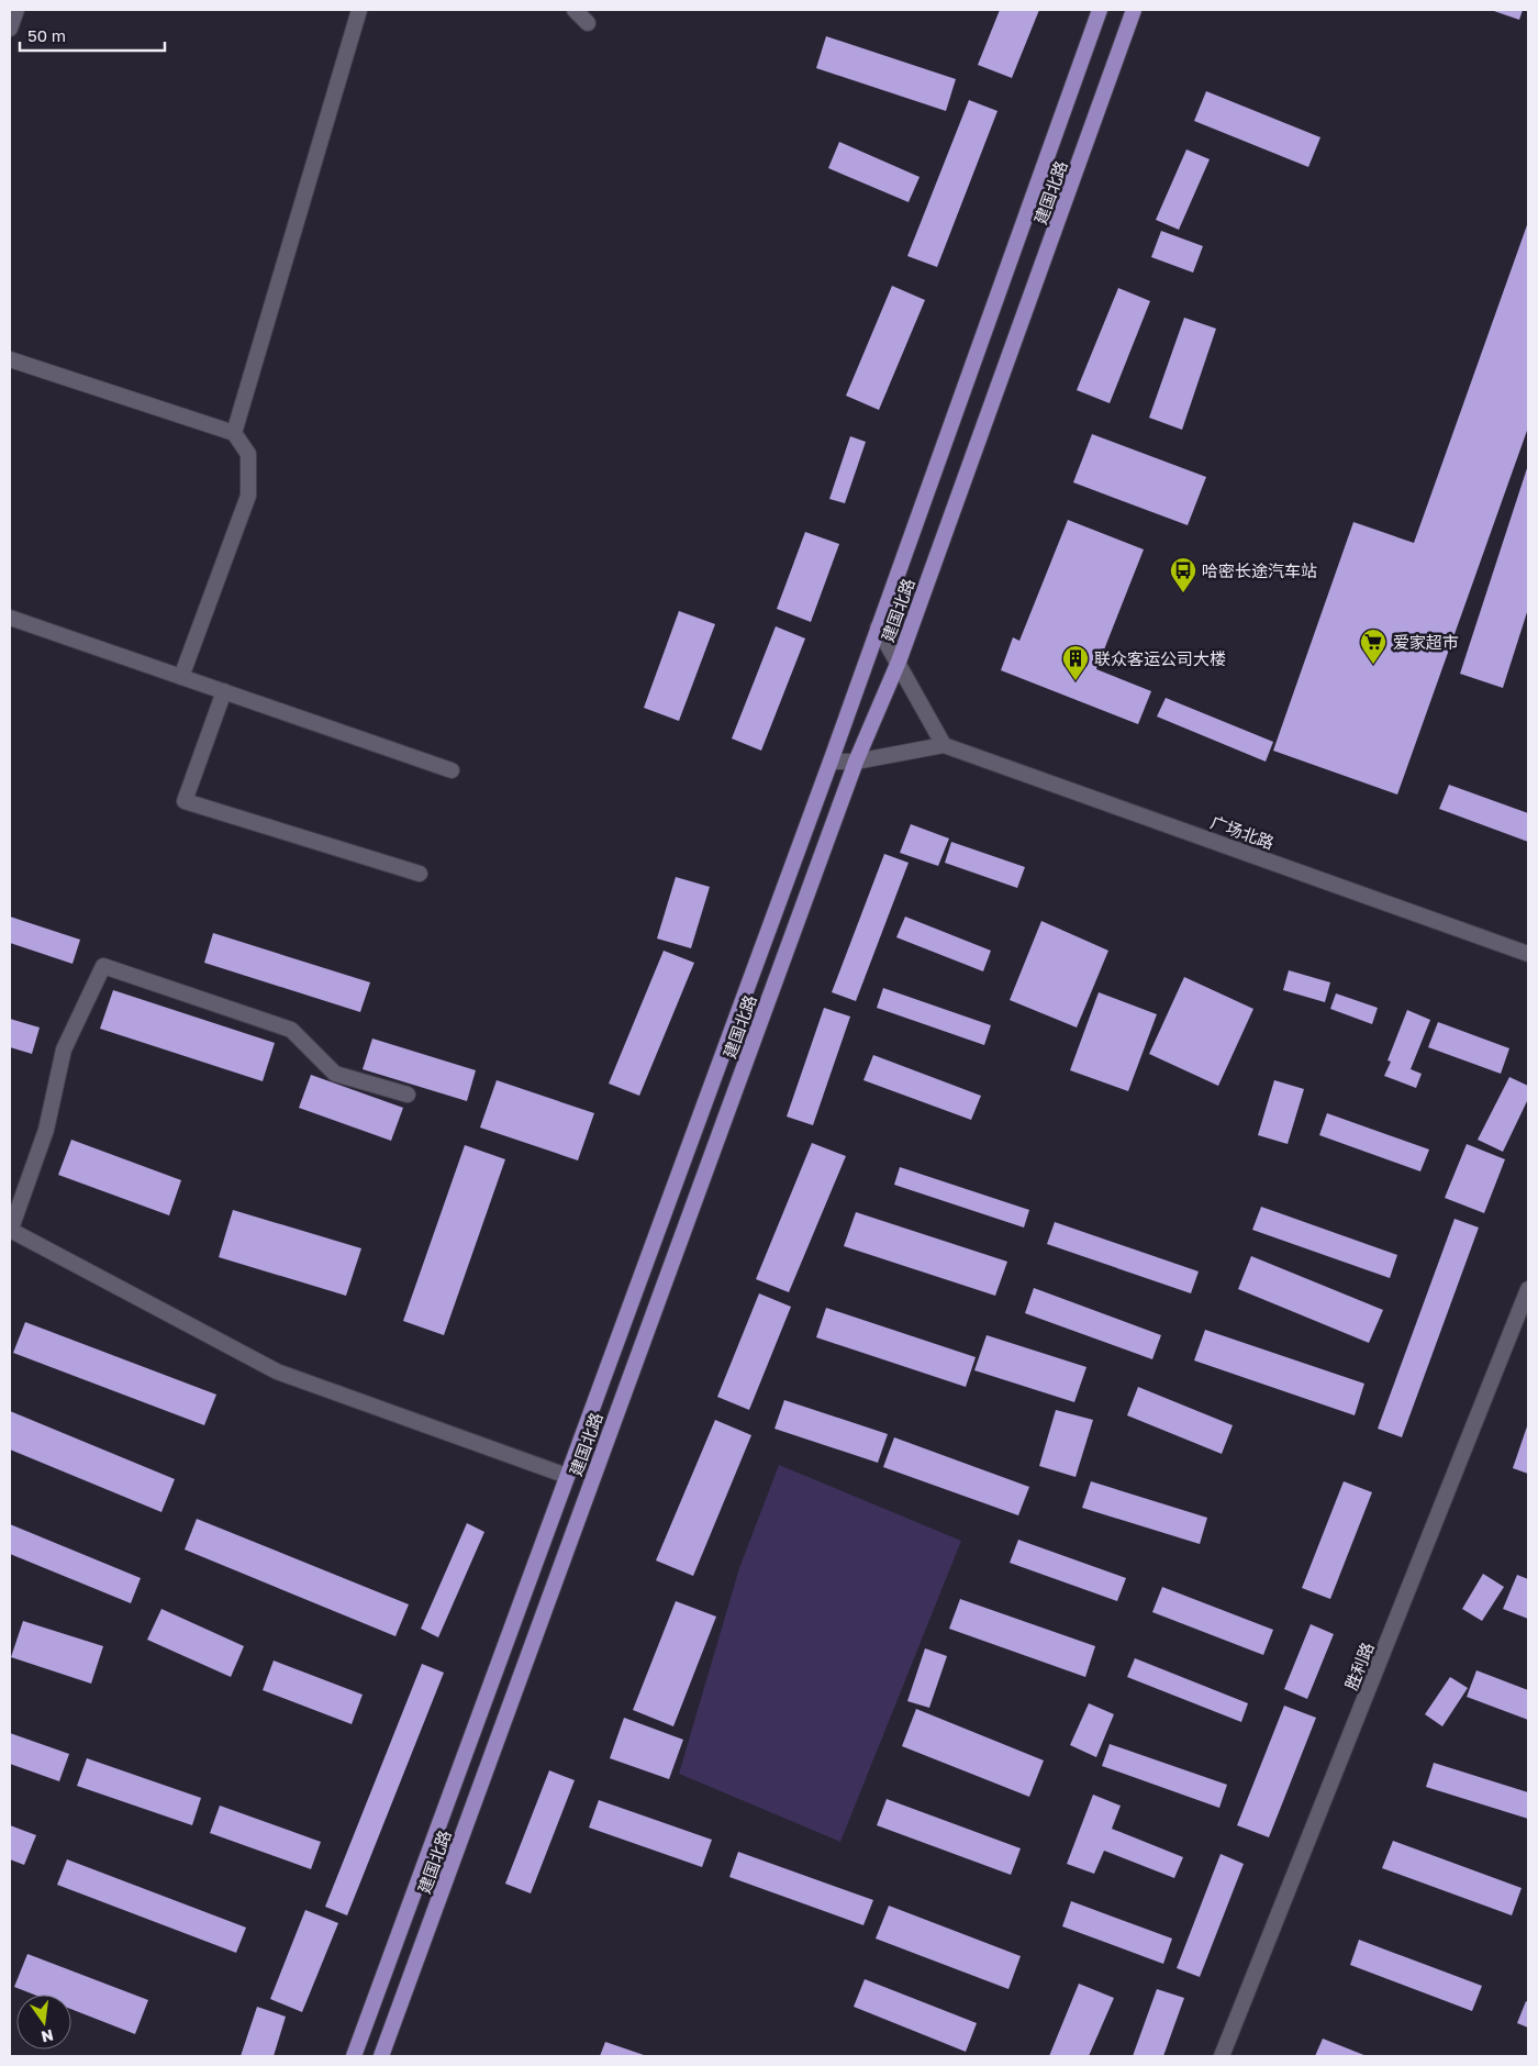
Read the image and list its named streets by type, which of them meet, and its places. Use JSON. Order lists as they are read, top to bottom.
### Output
{
  "streets": {
    "main road": ["建国北路"],
    "street": ["广场北路", "胜利路"]
  },
  "places": {
    "bus stop": ["哈密长途汽车站"],
    "supermarket": ["爱家超市"],
    "building": ["联众客运公司大楼"]
  },
  "scale_bar": "50 m",
  "north": "bottom"
}
